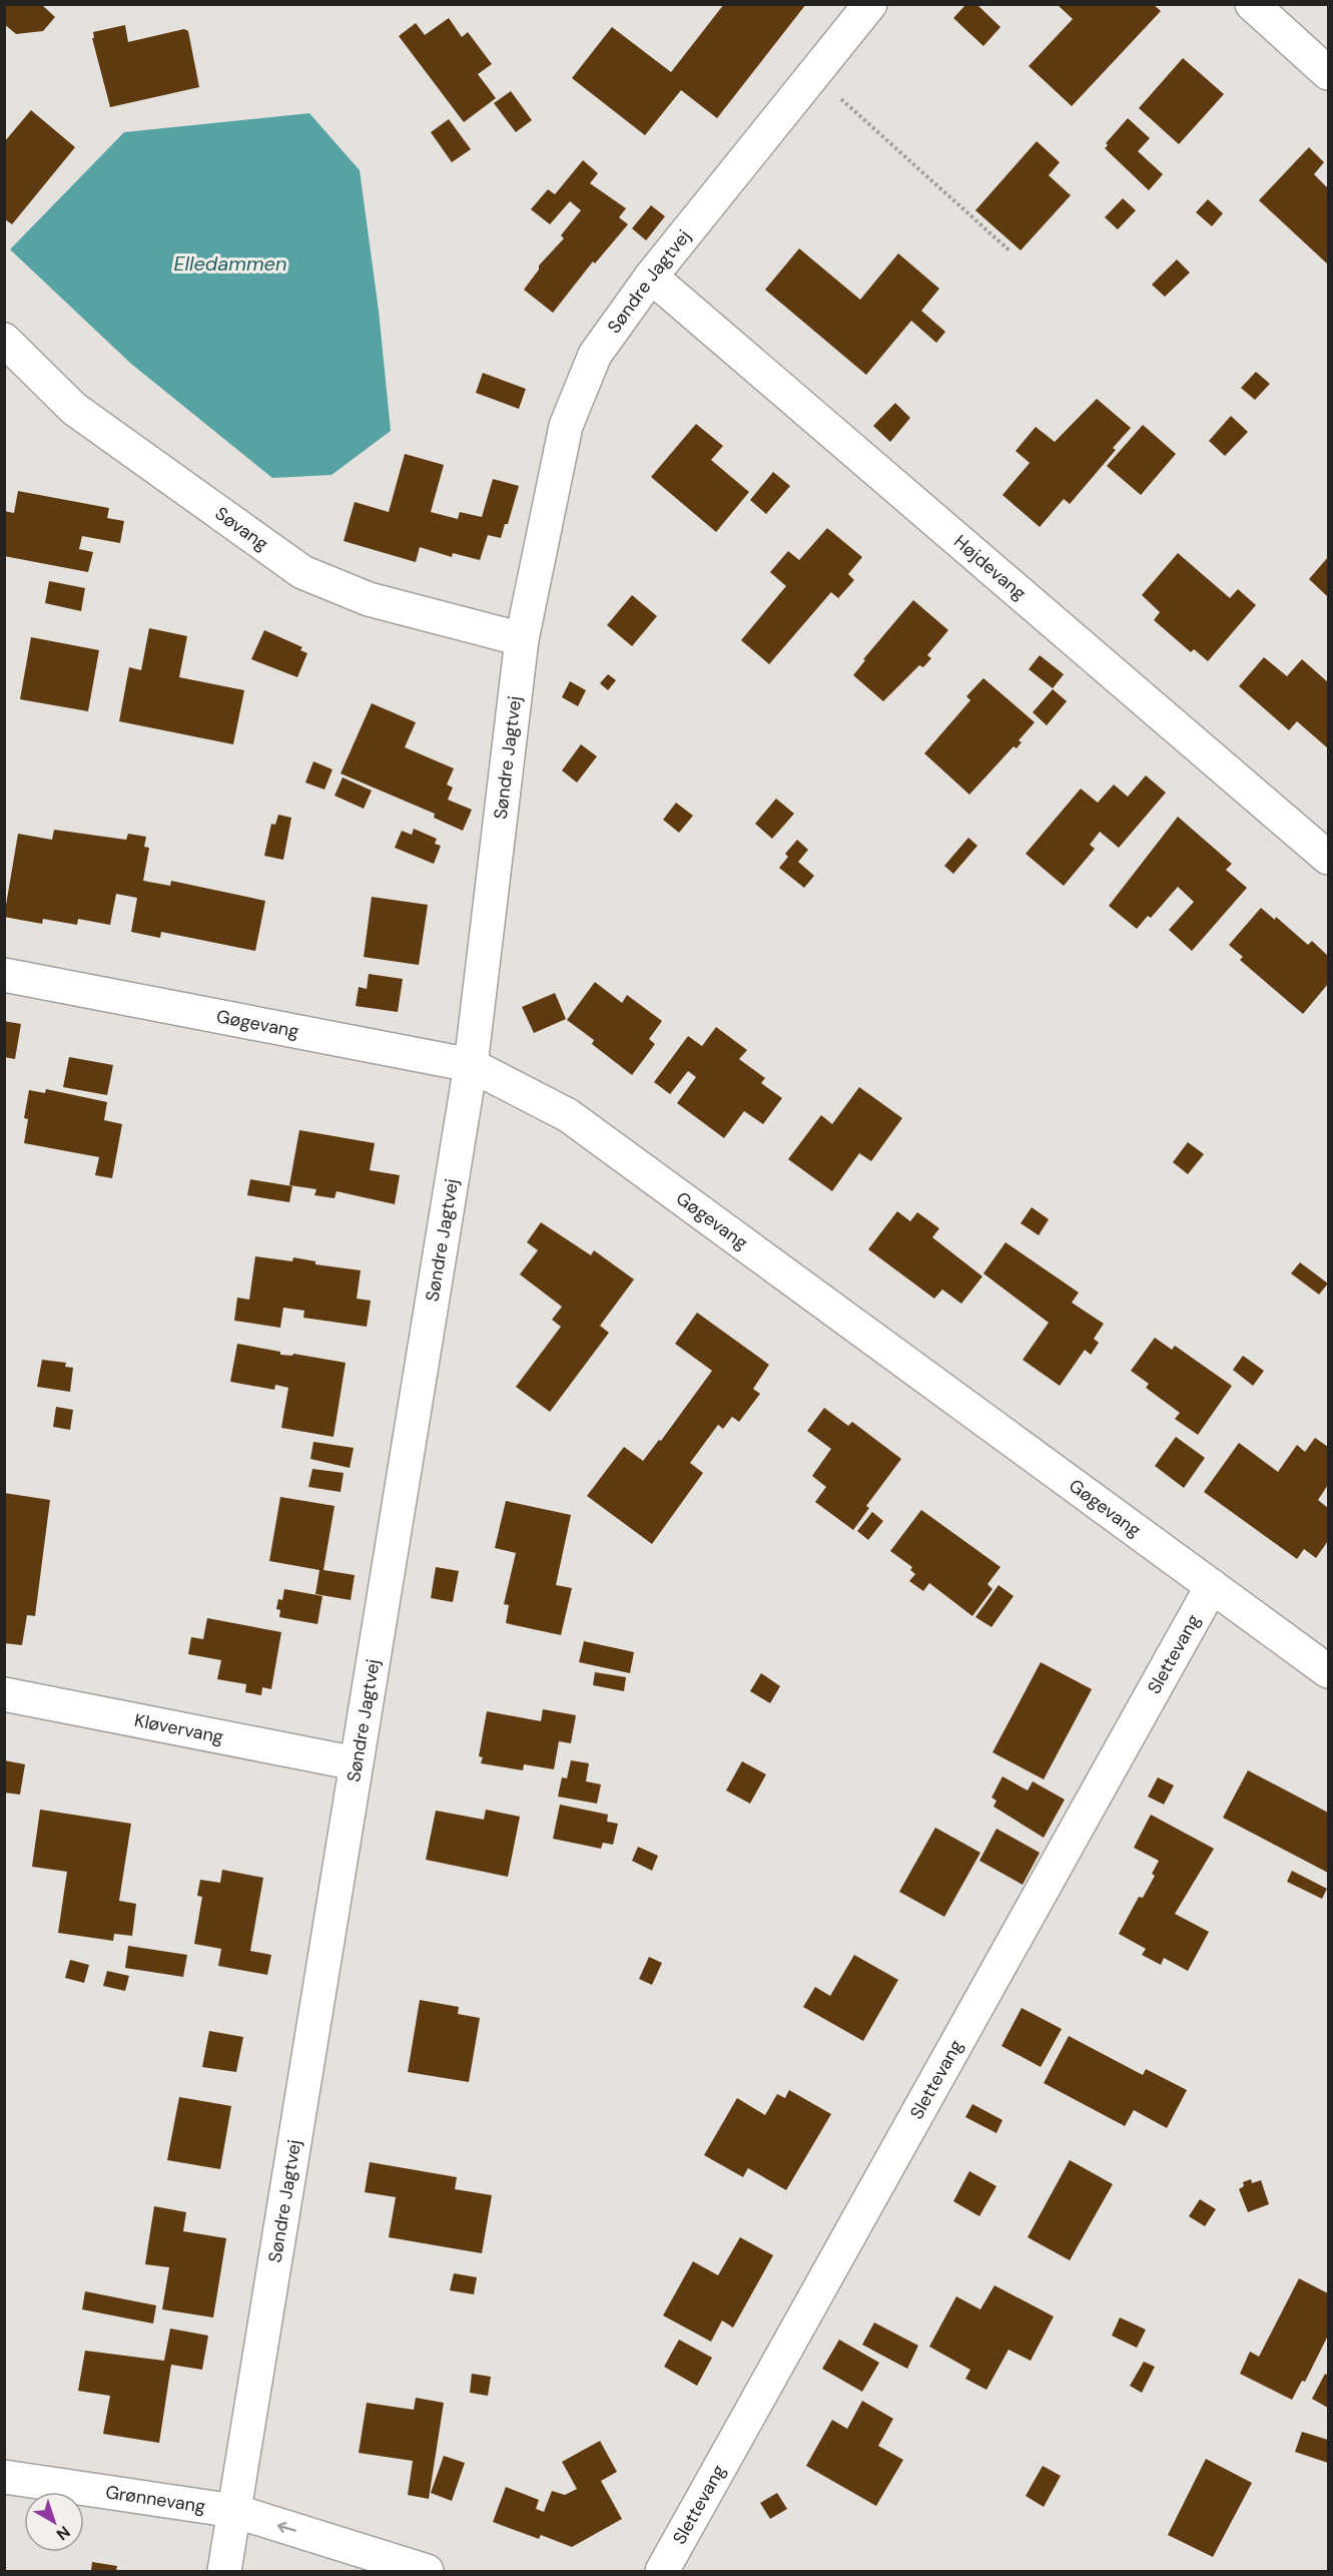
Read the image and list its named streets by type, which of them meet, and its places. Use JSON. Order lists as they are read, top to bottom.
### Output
{
  "streets": {
    "street": [
      "Søndre Jagtvej",
      "Søvang",
      "Højdevang",
      "Gøgevang",
      "Slettevang",
      "Kløvervang",
      "Grønnevang"
    ]
  },
  "crossings": [
    ["Søndre Jagtvej", "Søvang"],
    ["Søndre Jagtvej", "Højdevang"],
    ["Søndre Jagtvej", "Gøgevang"],
    ["Søndre Jagtvej", "Kløvervang"],
    ["Søndre Jagtvej", "Grønnevang"],
    ["Gøgevang", "Slettevang"]
  ],
  "water": ["Elledammen"],
  "north": "bottom right"
}
